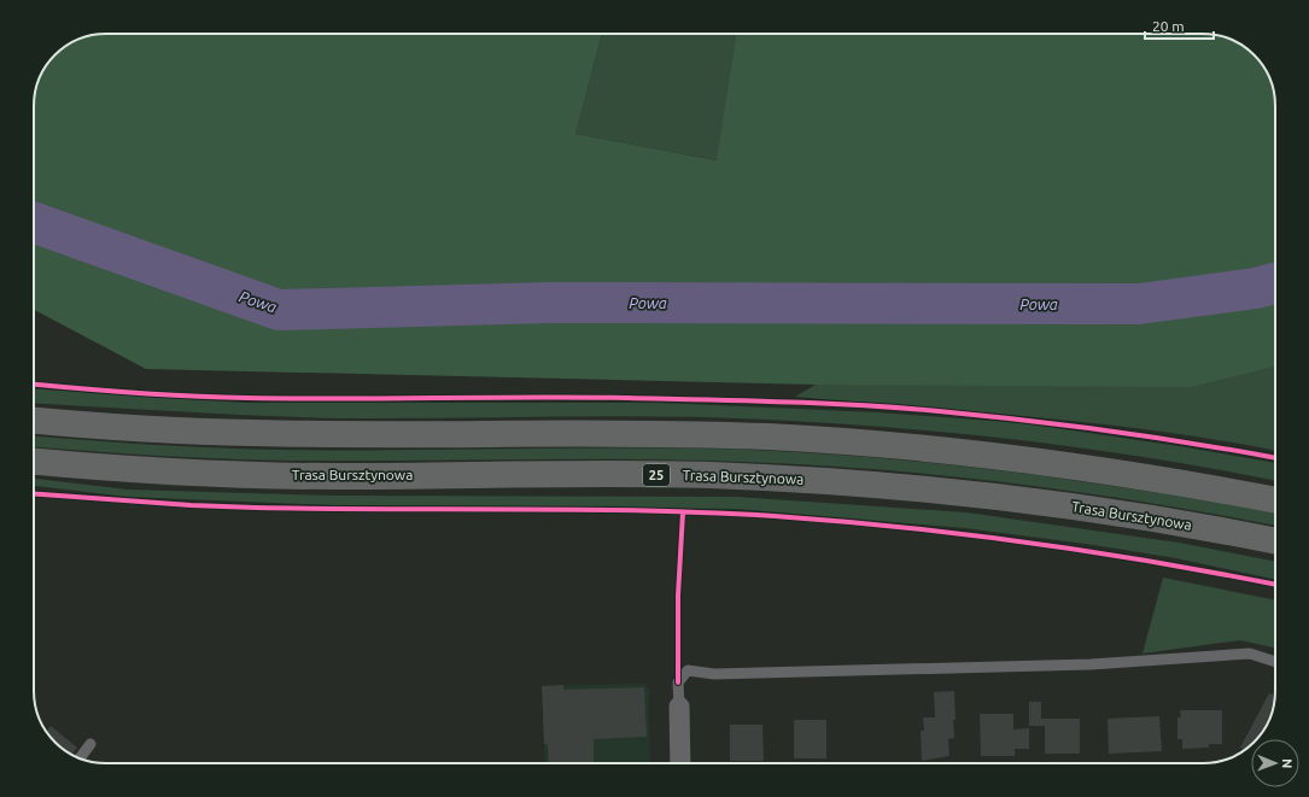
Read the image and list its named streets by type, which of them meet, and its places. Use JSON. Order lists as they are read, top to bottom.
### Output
{
  "streets": {
    "main road": ["Trasa Bursztynowa", "25"]
  },
  "water": ["Powa"],
  "scale_bar": "20 m",
  "north": "right"
}
